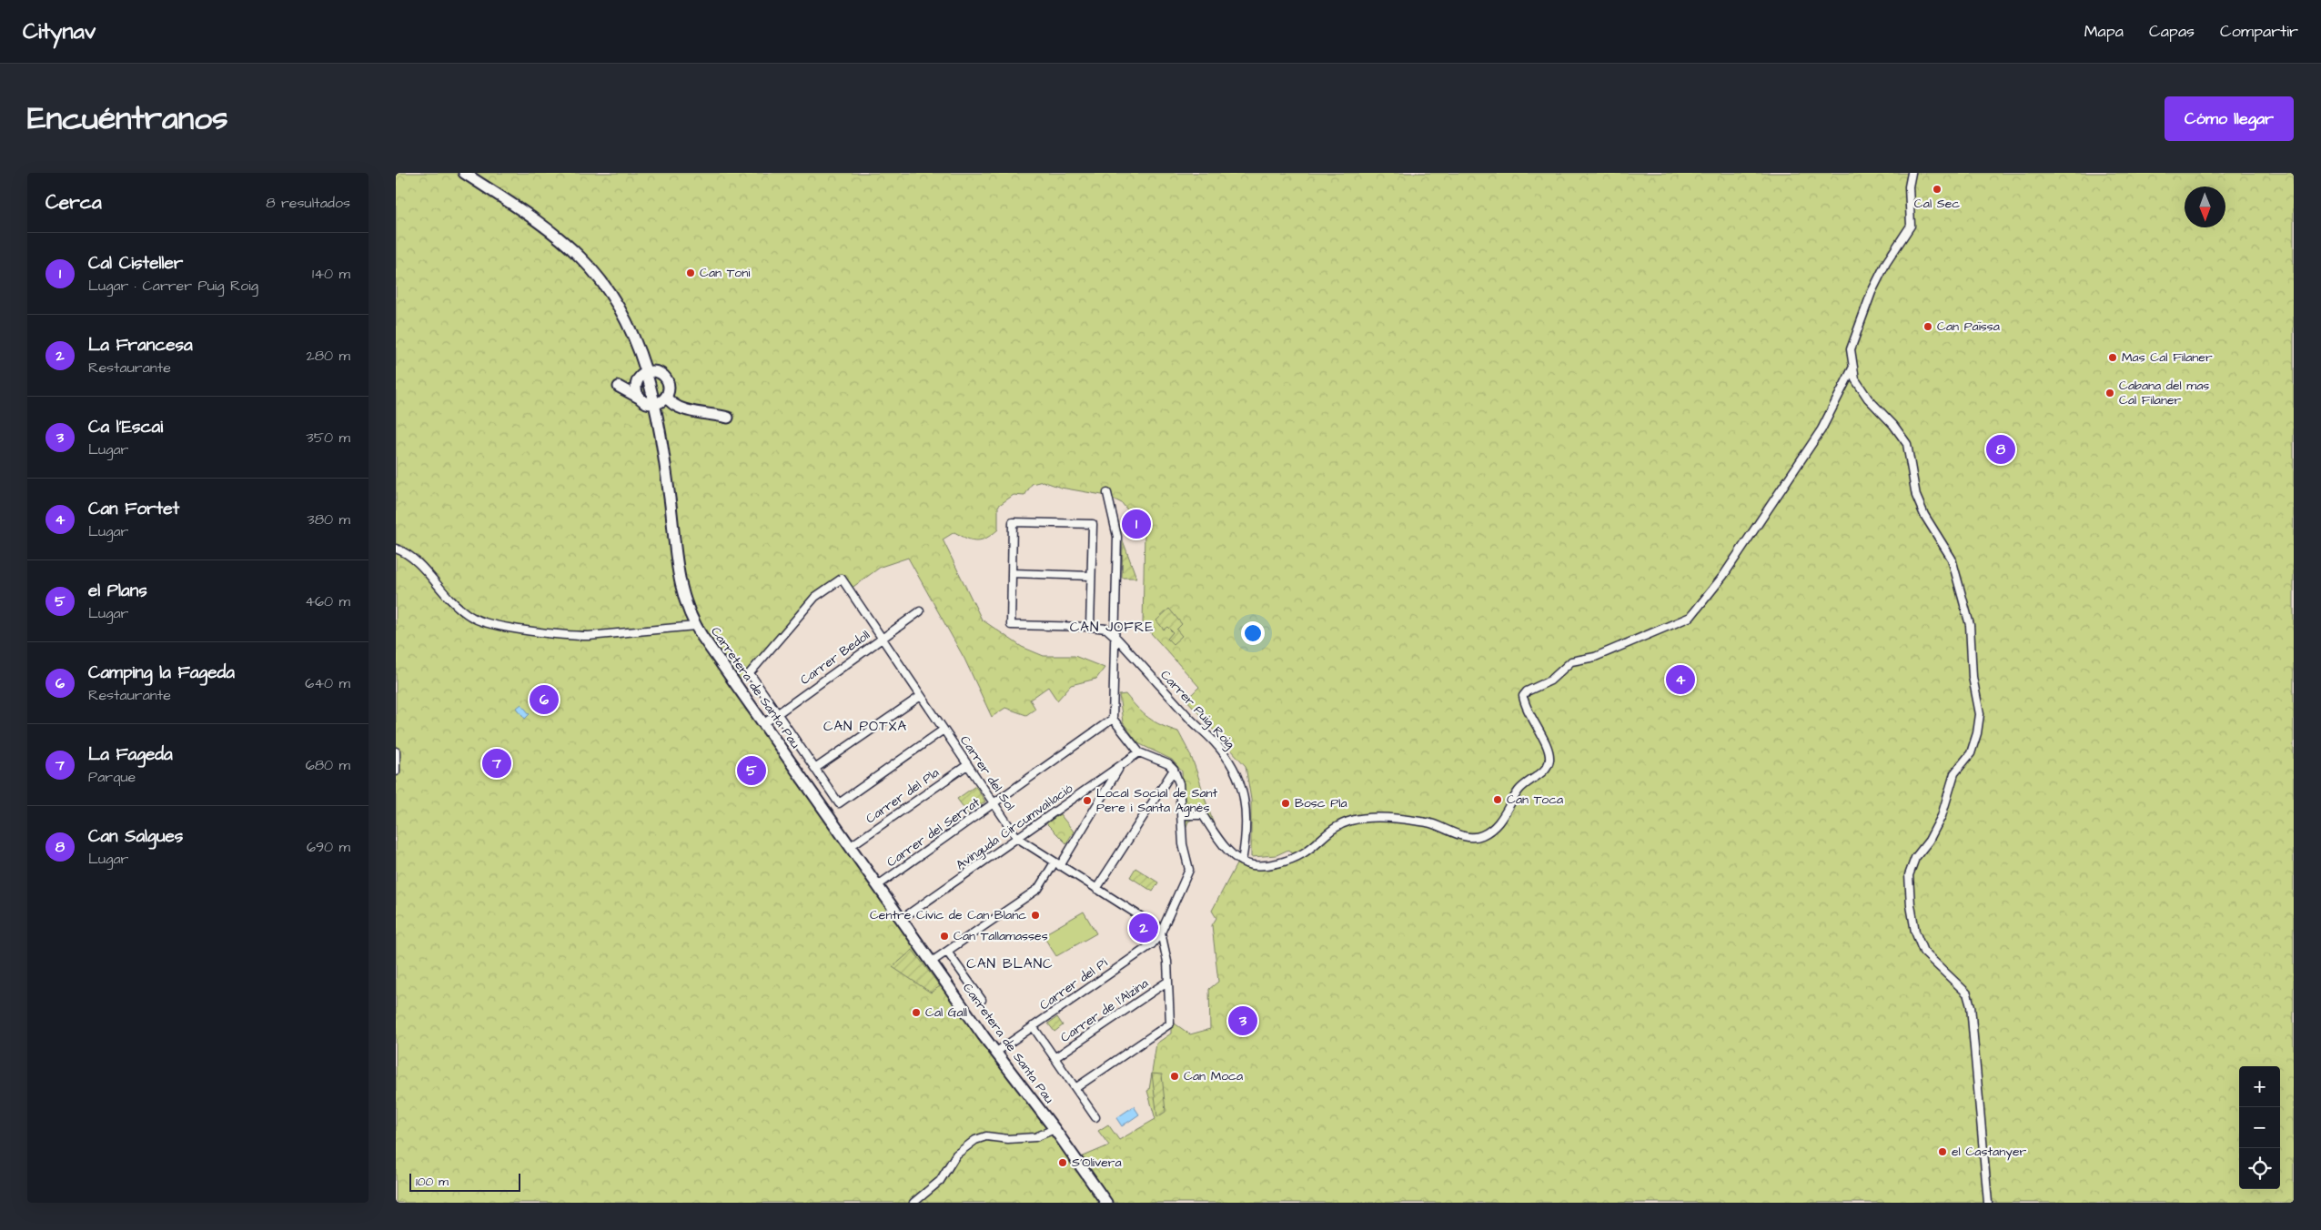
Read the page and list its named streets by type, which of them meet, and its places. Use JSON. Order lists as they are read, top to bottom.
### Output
{
  "streets": {
    "main road": ["Carretera de Santa Pau"],
    "street": [
      "Carrer Bedoll",
      "Carrer Puig Roig",
      "Carrer del Sol",
      "Carrer del Pla",
      "Avinguda Circumval·lació",
      "Carrer del Serrat",
      "Carrer del Pi",
      "Carrer de l'Alzina"
    ]
  },
  "crossings": [
    ["Carrer Bedoll", "Carretera de Santa Pau"],
    ["Carrer Bedoll", "Carrer del Sol"],
    ["Carretera de Santa Pau", "Carrer del Pla"],
    ["Carretera de Santa Pau", "Avinguda Circumval·lació"],
    ["Carretera de Santa Pau", "Carrer del Serrat"],
    ["Carretera de Santa Pau", "Carrer del Pi"],
    ["Carrer del Sol", "Carrer del Pla"],
    ["Carrer del Sol", "Avinguda Circumval·lació"],
    ["Carrer del Sol", "Carrer del Serrat"],
    ["Carrer del Sol", "Carrer del Pi"]
  ],
  "districts": ["CAN JOFRE", "CAN POTXA", "CAN BLANC"],
  "places": [
    "Cal Sec",
    "Can Toni",
    "Can Païssa",
    "Mas Cal Filaner",
    "Cabana del mas Cal Filaner",
    "Can Toca",
    "Local Social de Sant Pere i Santa Agnès",
    "Bosc Pla",
    "Centre Cívic de Can Blanc",
    "Can Tallamasses",
    "Cal Gall",
    "Can Moca",
    "el Castanyer",
    "S'Olivera"
  ],
  "scale_bar": "100 m",
  "north": "bottom",
  "page": {
    "header": "Citynav",
    "nav": ["Mapa", "Capas", "Compartir"],
    "title": "Encuéntranos",
    "buttons": "Cómo llegar",
    "heading": ["Cerca", "8 resultados"],
    "list": [
      {
        "mark": "1",
        "name": "Cal Cisteller",
        "note": "Lugar · Carrer Puig Roig",
        "value": "140 m"
      },
      {
        "mark": "2",
        "name": "La Francesa",
        "note": "Restaurante",
        "value": "280 m"
      },
      {
        "mark": "3",
        "name": "Ca l'Escai",
        "note": "Lugar",
        "value": "350 m"
      },
      {
        "mark": "4",
        "name": "Can Fortet",
        "note": "Lugar",
        "value": "380 m"
      },
      {
        "mark": "5",
        "name": "el Plans",
        "note": "Lugar",
        "value": "460 m"
      },
      {
        "mark": "6",
        "name": "Camping la Fageda",
        "note": "Restaurante",
        "value": "640 m"
      },
      {
        "mark": "7",
        "name": "La Fageda",
        "note": "Parque",
        "value": "680 m"
      },
      {
        "mark": "8",
        "name": "Can Salgues",
        "note": "Lugar",
        "value": "690 m"
      }
    ],
    "pins": [
      "8",
      "1",
      "4",
      "6",
      "7",
      "5",
      "2",
      "3"
    ],
    "map_buttons": ["+", "−"],
    "scale": "100 m"
  }
}
